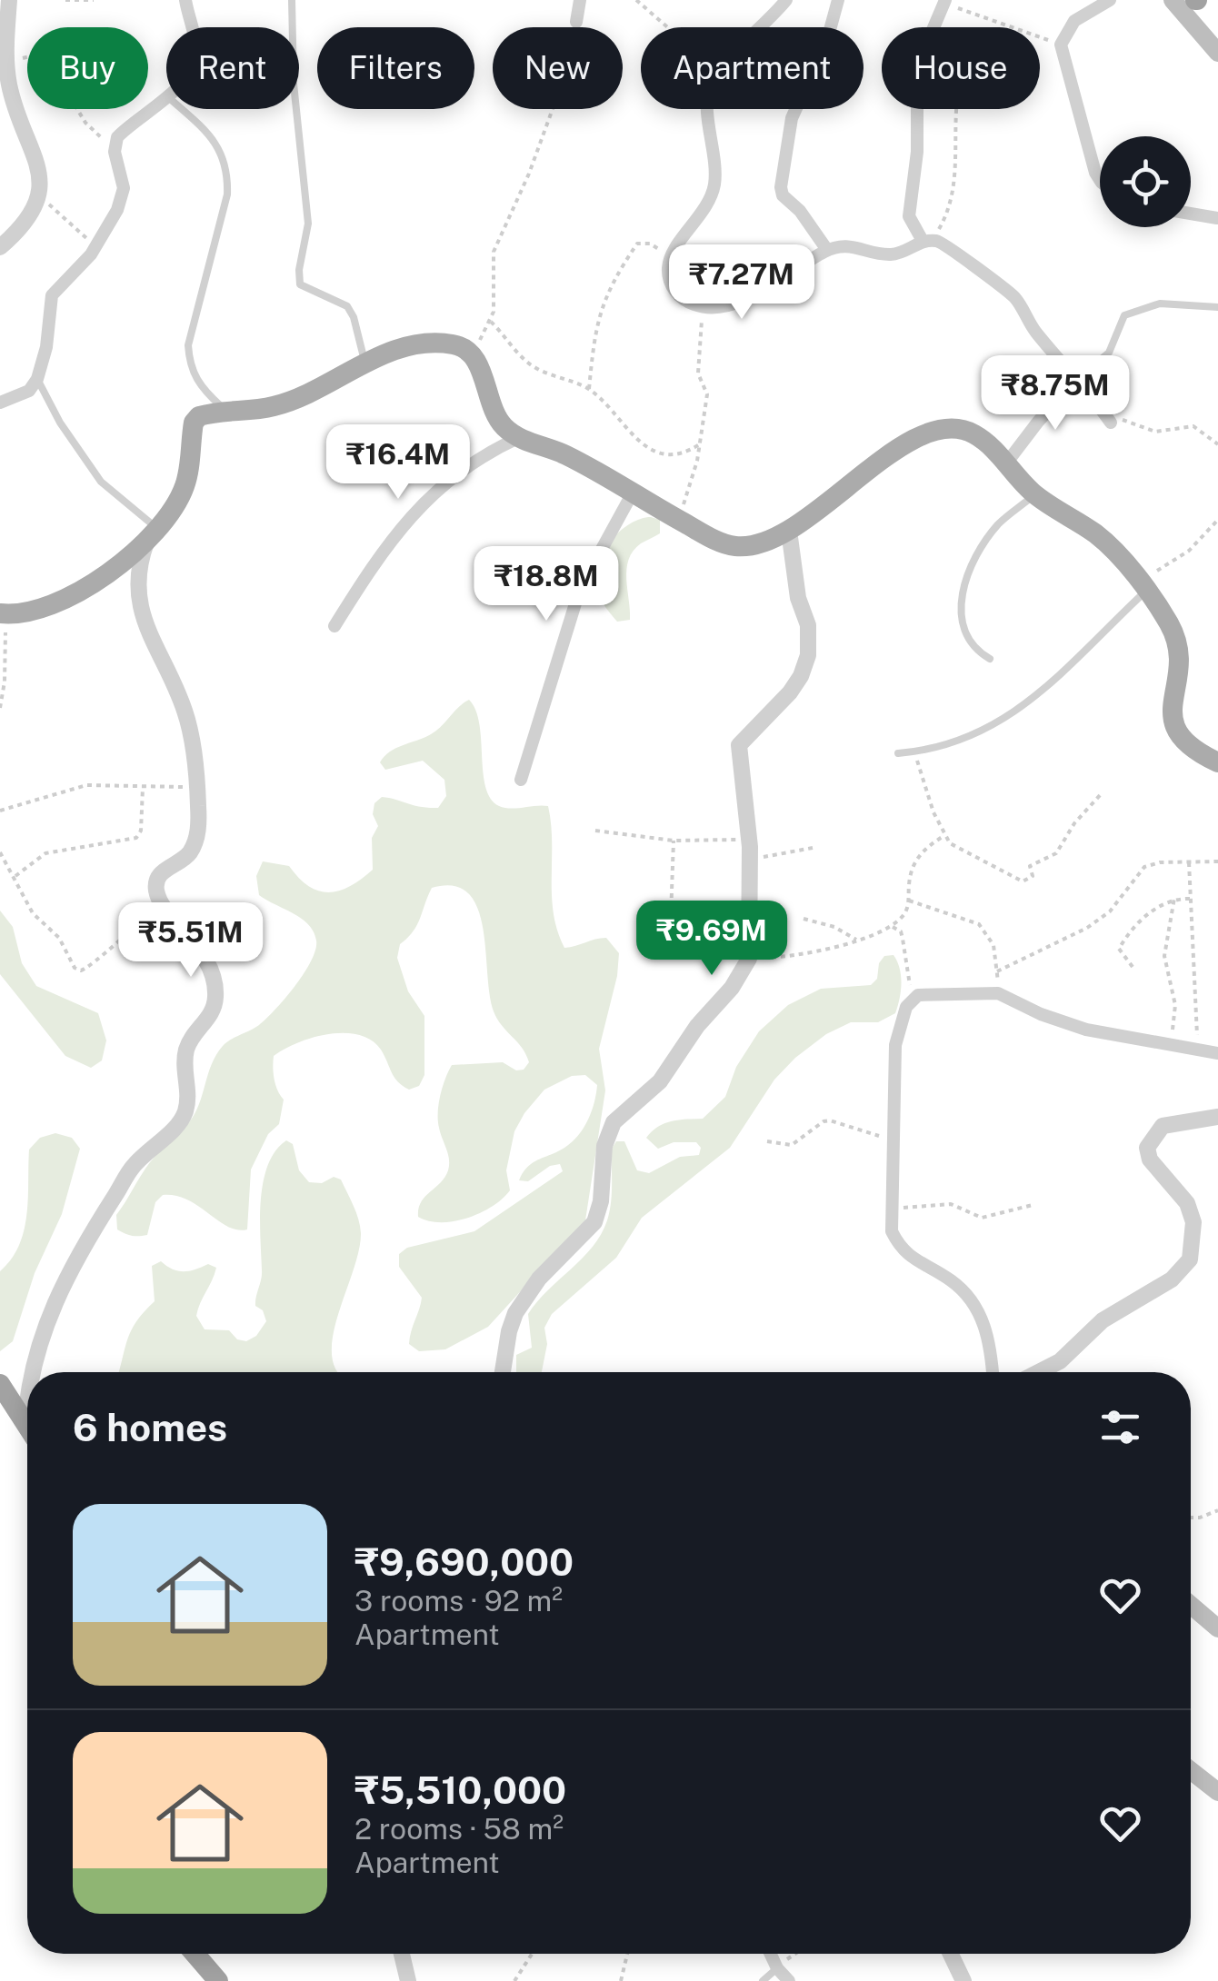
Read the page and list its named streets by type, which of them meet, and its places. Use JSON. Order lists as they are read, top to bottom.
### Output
{
  "page": {
    "chip": [
      "Buy",
      "Rent",
      "Filters",
      "New",
      "Apartment",
      "House"
    ],
    "price": [
      "₹7.27M",
      "₹8.75M",
      "₹16.4M",
      "₹18.8M",
      "₹9.69M",
      "₹5.51M"
    ],
    "heading": "6 homes",
    "list": [
      {
        "name": "₹9,690,000",
        "note": "3 rooms · 92 m² · Apartment"
      },
      {
        "name": "₹5,510,000",
        "note": "2 rooms · 58 m² · Apartment"
      }
    ]
  }
}
